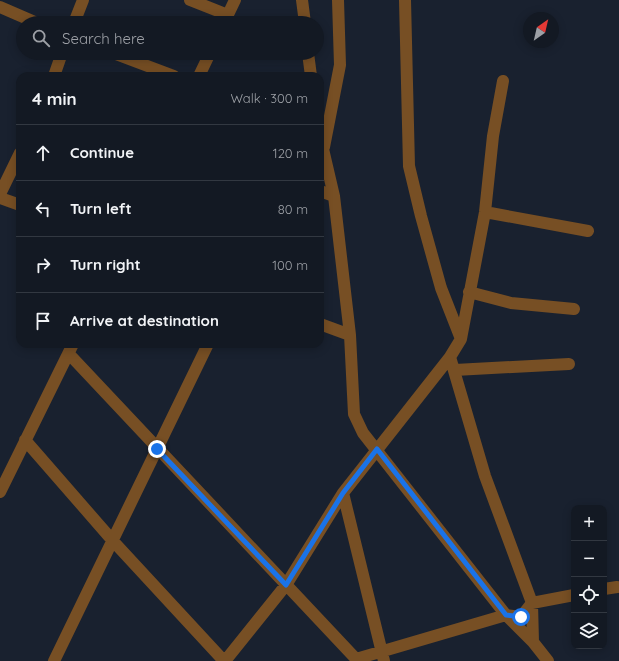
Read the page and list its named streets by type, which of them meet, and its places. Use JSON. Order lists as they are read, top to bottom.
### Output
{
  "north": "top right",
  "page": {
    "search": "Search here",
    "heading": ["4 min", "Walk · 300 m"],
    "list": [
      ["Continue", "120 m"],
      ["Turn left", "80 m"],
      ["Turn right", "100 m"],
      "Arrive at destination"
    ],
    "map_buttons": ["+", "−"]
  }
}
